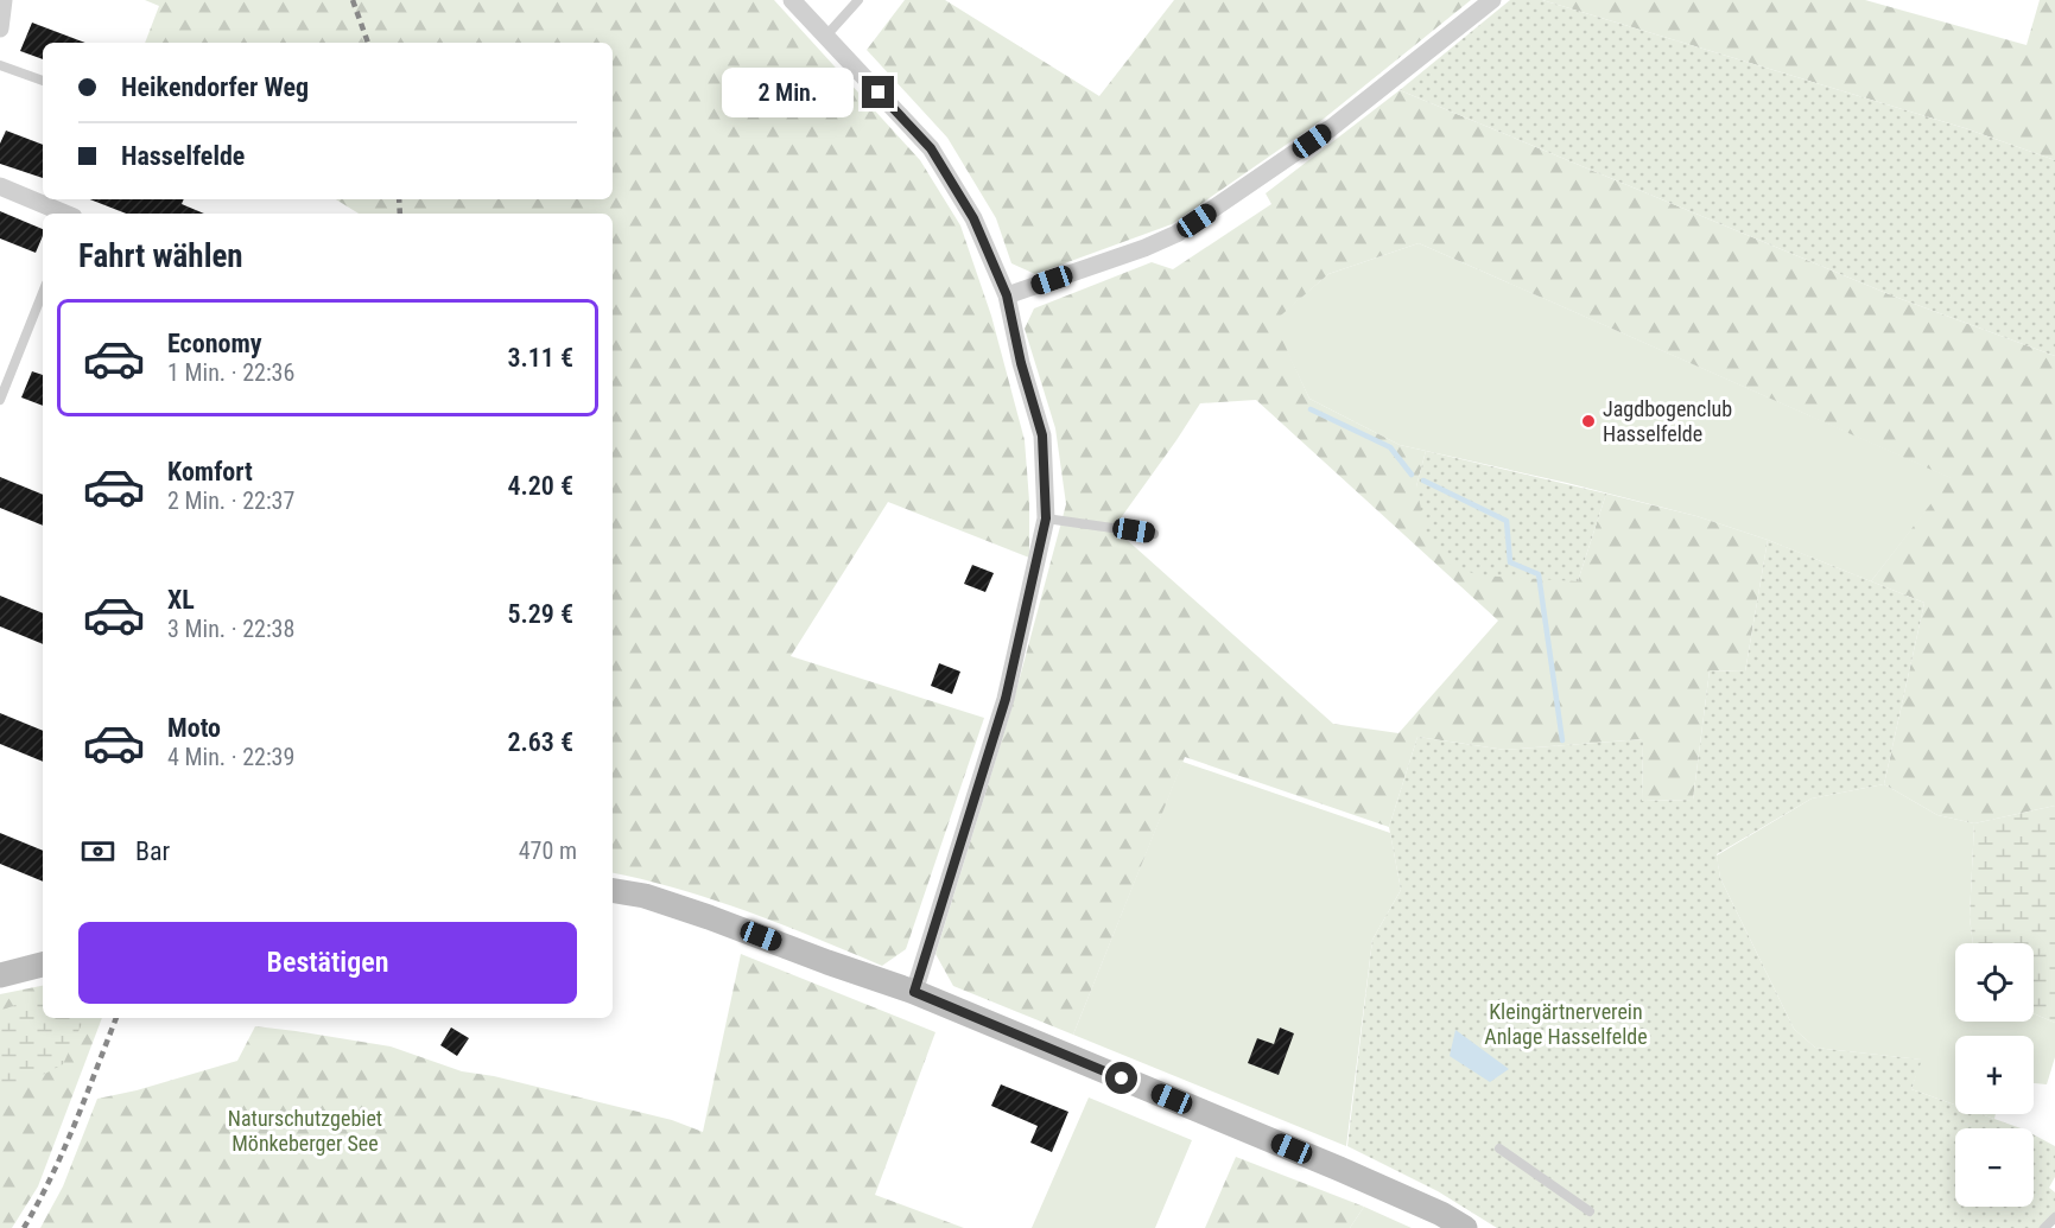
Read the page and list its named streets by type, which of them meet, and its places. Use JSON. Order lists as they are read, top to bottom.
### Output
{
  "parks": ["Kleingärtnerverein Anlage Hasselfelde", "Naturschutzgebiet Mönkeberger See"],
  "places": ["Jagdbogenclub Hasselfelde"],
  "page": {
    "banner": ["Heikendorfer Weg", "Hasselfelde"],
    "bubble": "2 Min.",
    "heading": "Fahrt wählen",
    "list": [
      {
        "name": "Economy",
        "note": "1 Min. · 22:36",
        "value": "3.11 €"
      },
      {
        "name": "Komfort",
        "note": "2 Min. · 22:37",
        "value": "4.20 €"
      },
      {
        "name": "XL",
        "note": "3 Min. · 22:38",
        "value": "5.29 €"
      },
      {
        "name": "Moto",
        "note": "4 Min. · 22:39",
        "value": "2.63 €"
      }
    ],
    "pay": ["Bar", "470 m"],
    "buttons": "Bestätigen",
    "map_buttons": ["+", "−"]
  }
}
